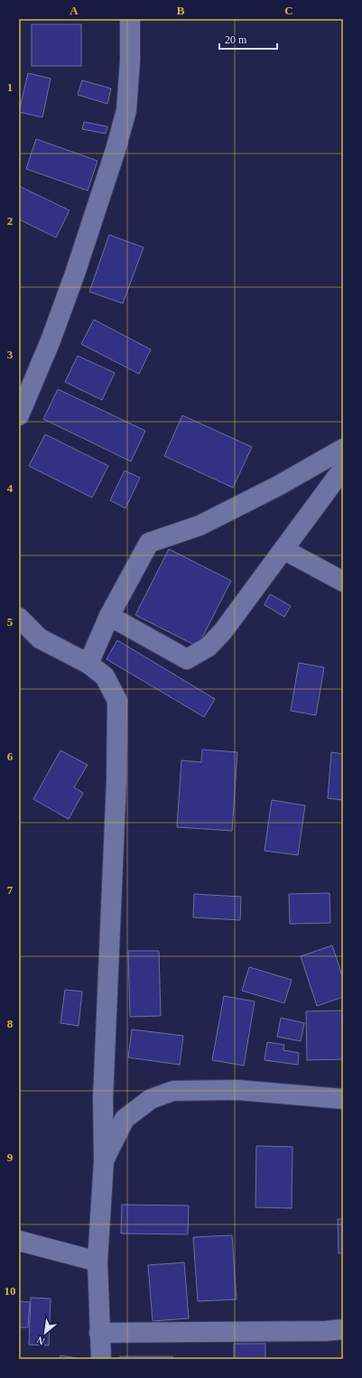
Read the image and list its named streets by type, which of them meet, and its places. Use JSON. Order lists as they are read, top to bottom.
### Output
{
  "scale_bar": "20 m",
  "north": "bottom left",
  "grid": {
    "columns": ["A", "B", "C"],
    "rows": [
      "1",
      "2",
      "3",
      "4",
      "5",
      "6",
      "7",
      "8",
      "9",
      "10"
    ]
  }
}
